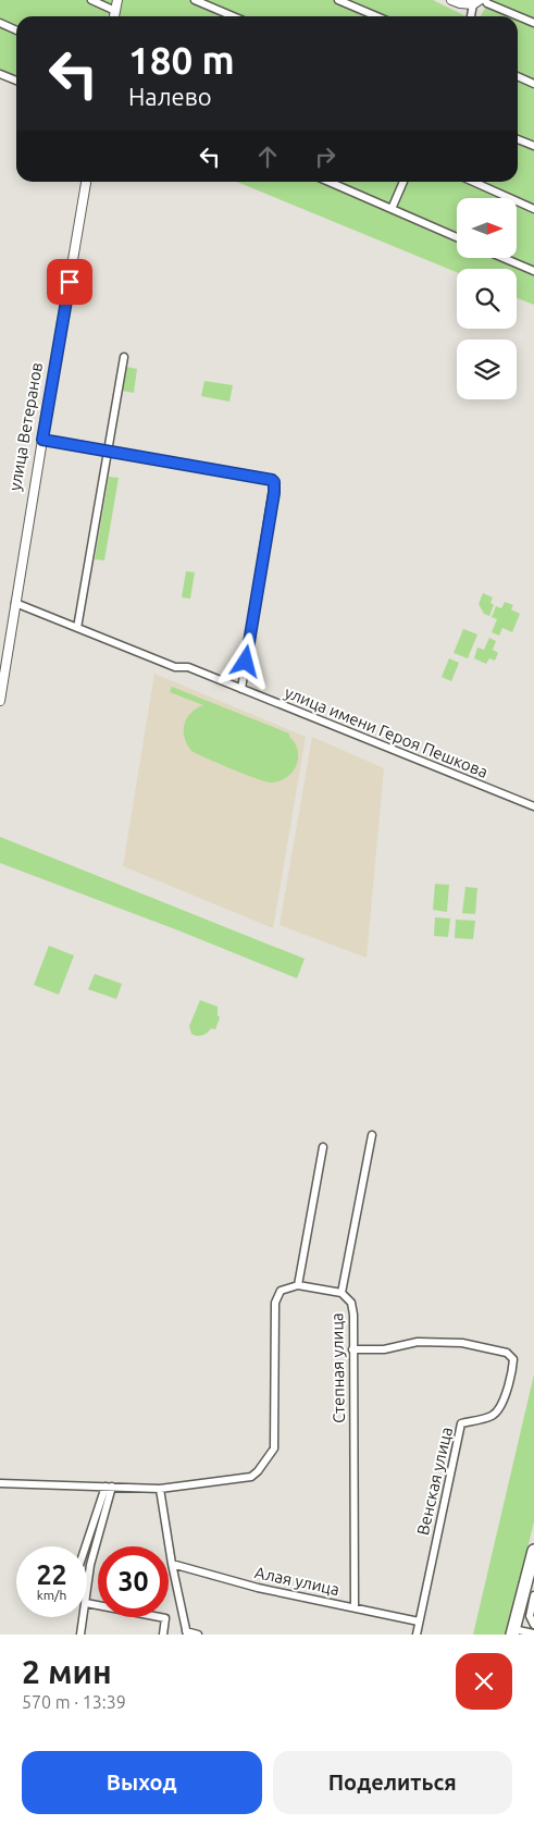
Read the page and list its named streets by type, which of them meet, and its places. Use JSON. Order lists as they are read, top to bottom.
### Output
{
  "streets": {
    "street": [
      "улица Ветеранов",
      "улица имени Героя Пешкова",
      "Степная улица",
      "Венская улица",
      "Алая улица"
    ]
  },
  "crossings": [
    ["улица Ветеранов", "улица имени Героя Пешкова"],
    ["Степная улица", "Венская улица"],
    ["Степная улица", "Алая улица"],
    ["Венская улица", "Алая улица"]
  ],
  "north": "right",
  "page": {
    "turn": ["180 m", "Налево"],
    "speed": "22 km/h",
    "limit": "30",
    "heading": ["2 мин", "570 m · 13:39"],
    "buttons": ["Выход", "Поделиться"]
  }
}
